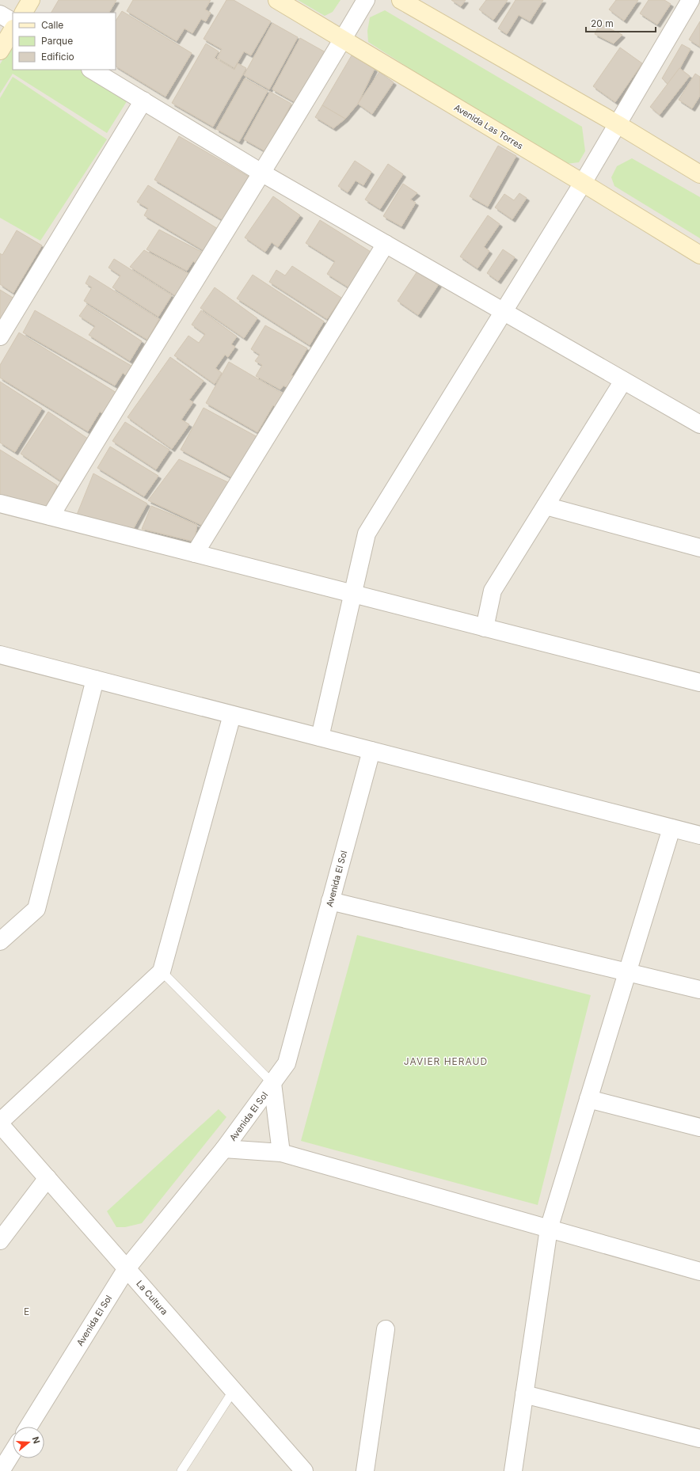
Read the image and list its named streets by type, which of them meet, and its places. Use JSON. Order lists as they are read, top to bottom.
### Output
{
  "streets": {
    "street": ["Avenida Las Torres", "Avenida El Sol", "La Cultura"]
  },
  "crossings": [
    ["Avenida El Sol", "La Cultura"]
  ],
  "districts": ["JAVIER HERAUD", "E"],
  "legend": ["Calle", "Parque", "Edificio"],
  "scale_bar": "20 m",
  "north": "right"
}
